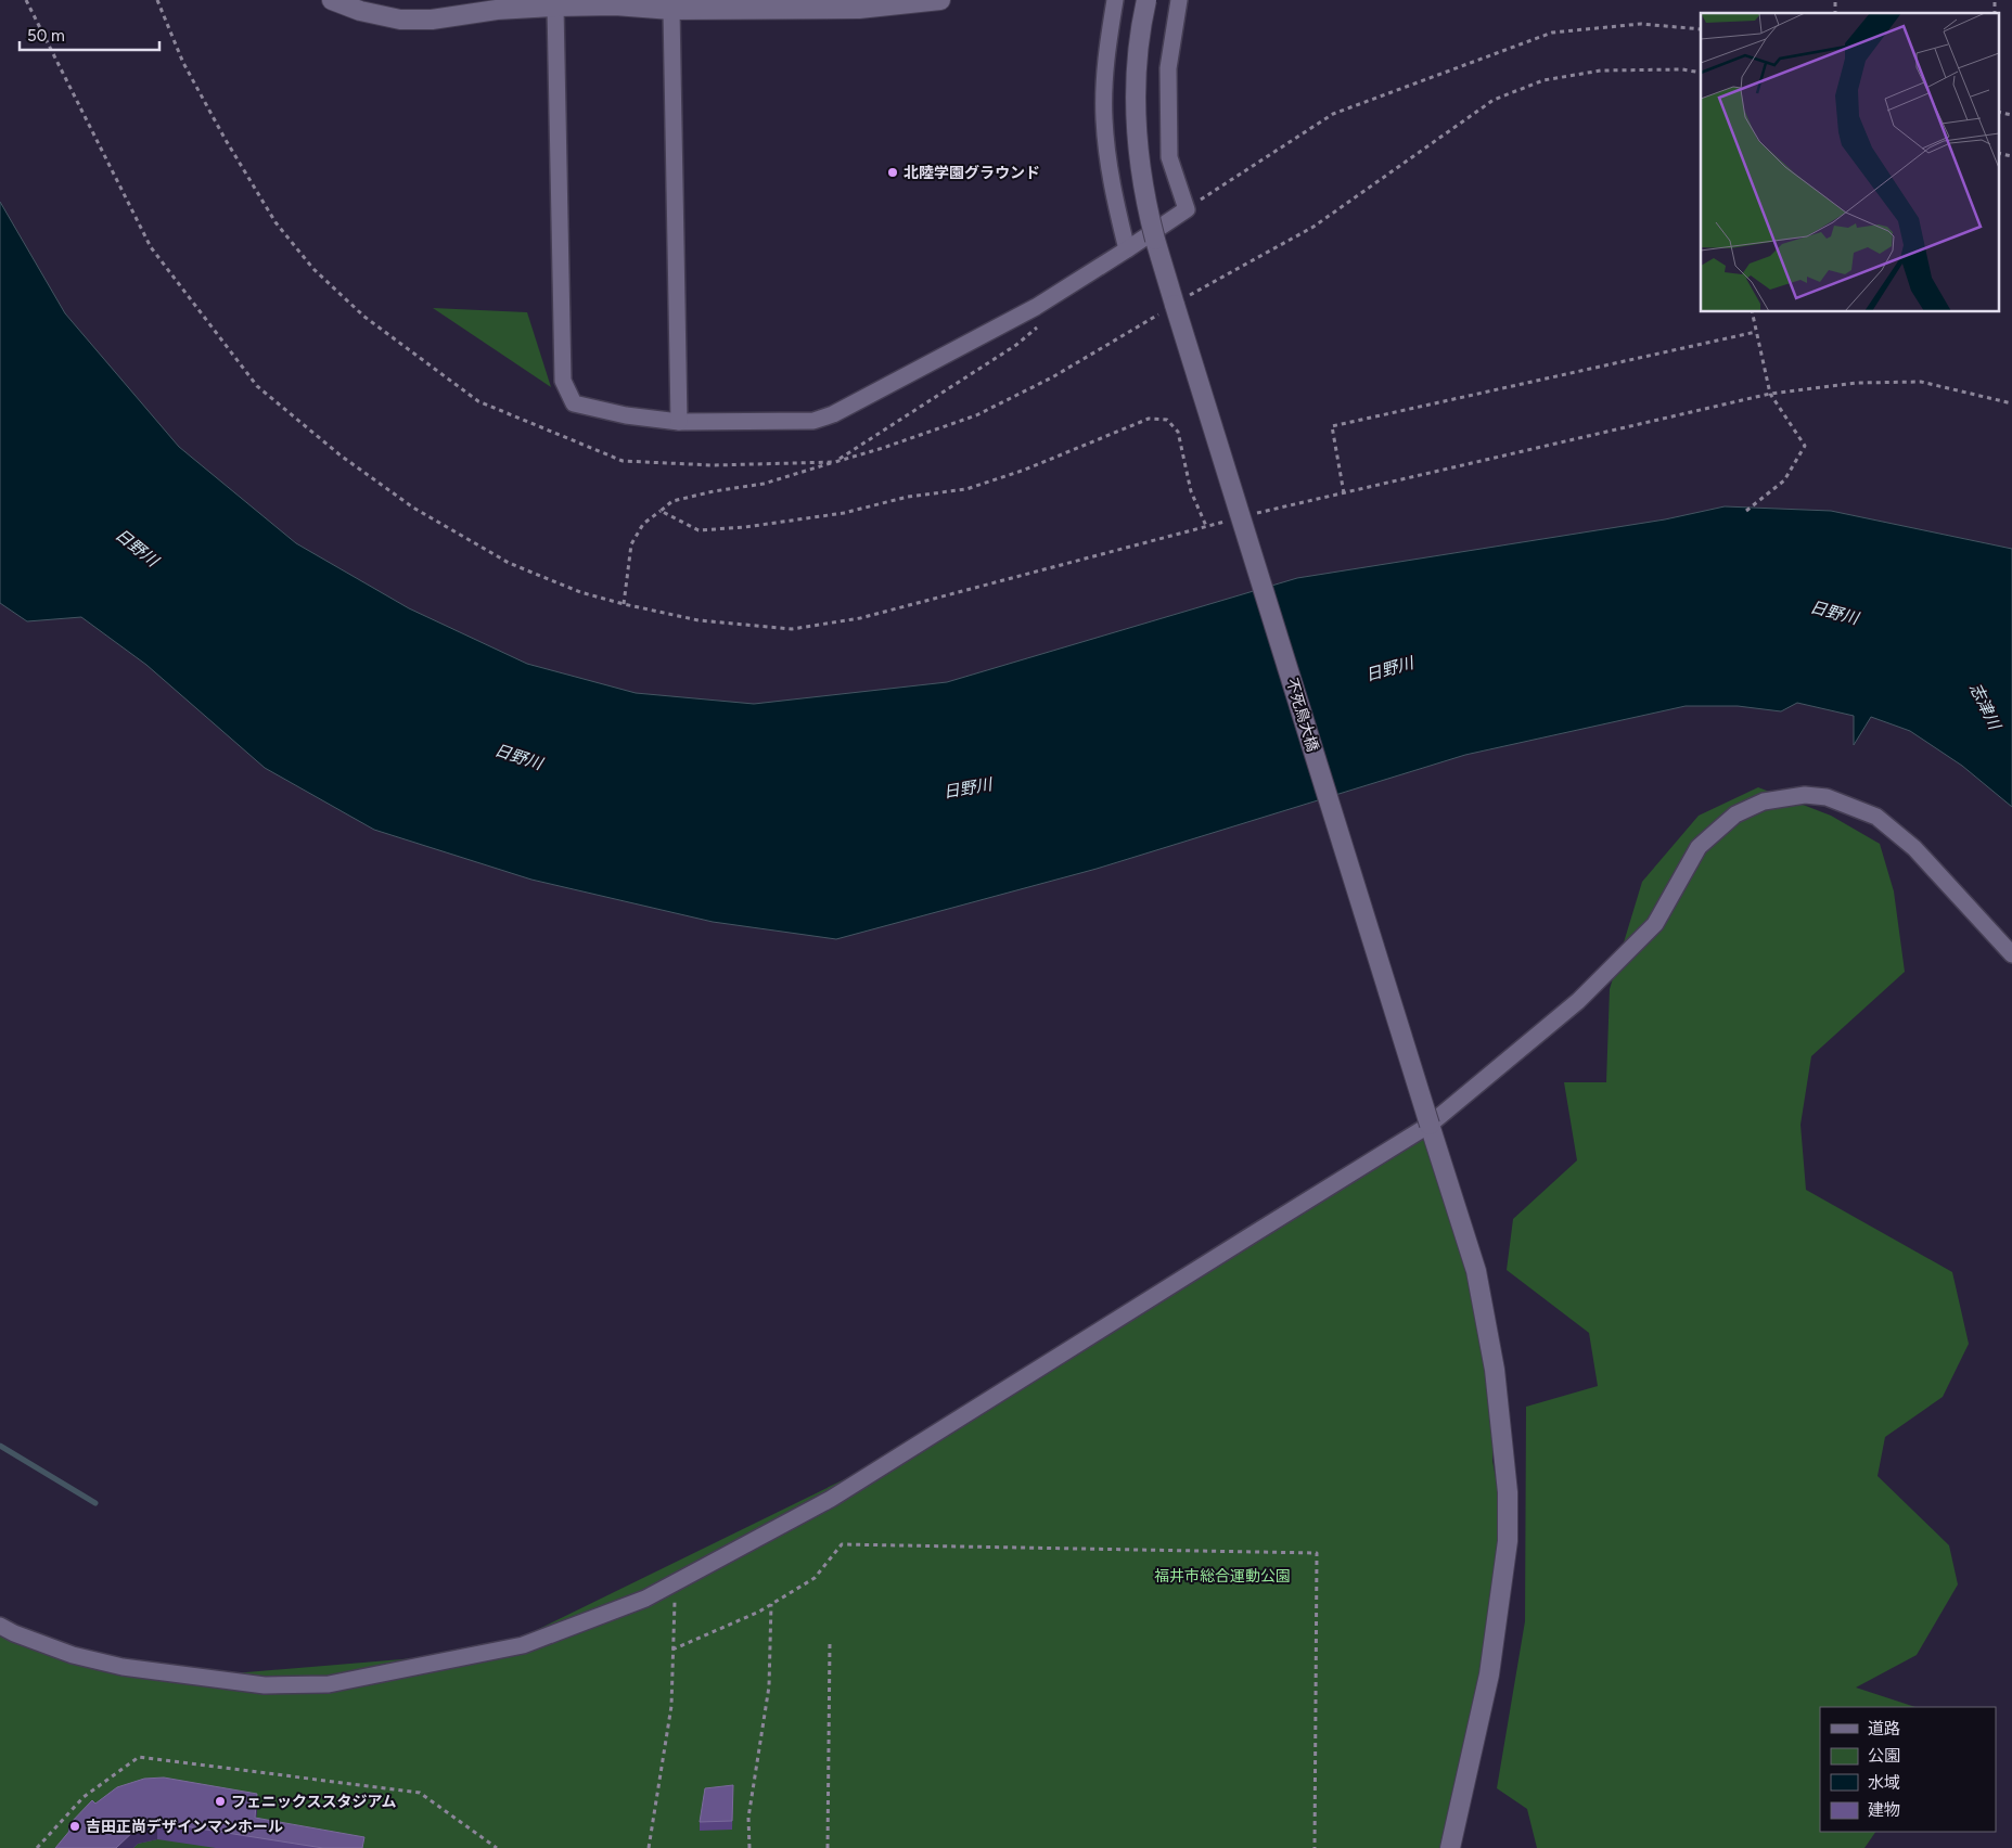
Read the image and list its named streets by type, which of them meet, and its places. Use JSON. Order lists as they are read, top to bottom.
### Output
{
  "streets": {
    "street": ["不死鳥大橋"]
  },
  "water": ["日野川", "志津川"],
  "parks": ["福井市総合運動公園"],
  "places": ["北陸学園グラウンド", "フェニックススタジアム", "吉田正尚デザインマンホール"],
  "legend": [
    "道路",
    "公園",
    "水域",
    "建物"
  ],
  "scale_bar": "50 m"
}
